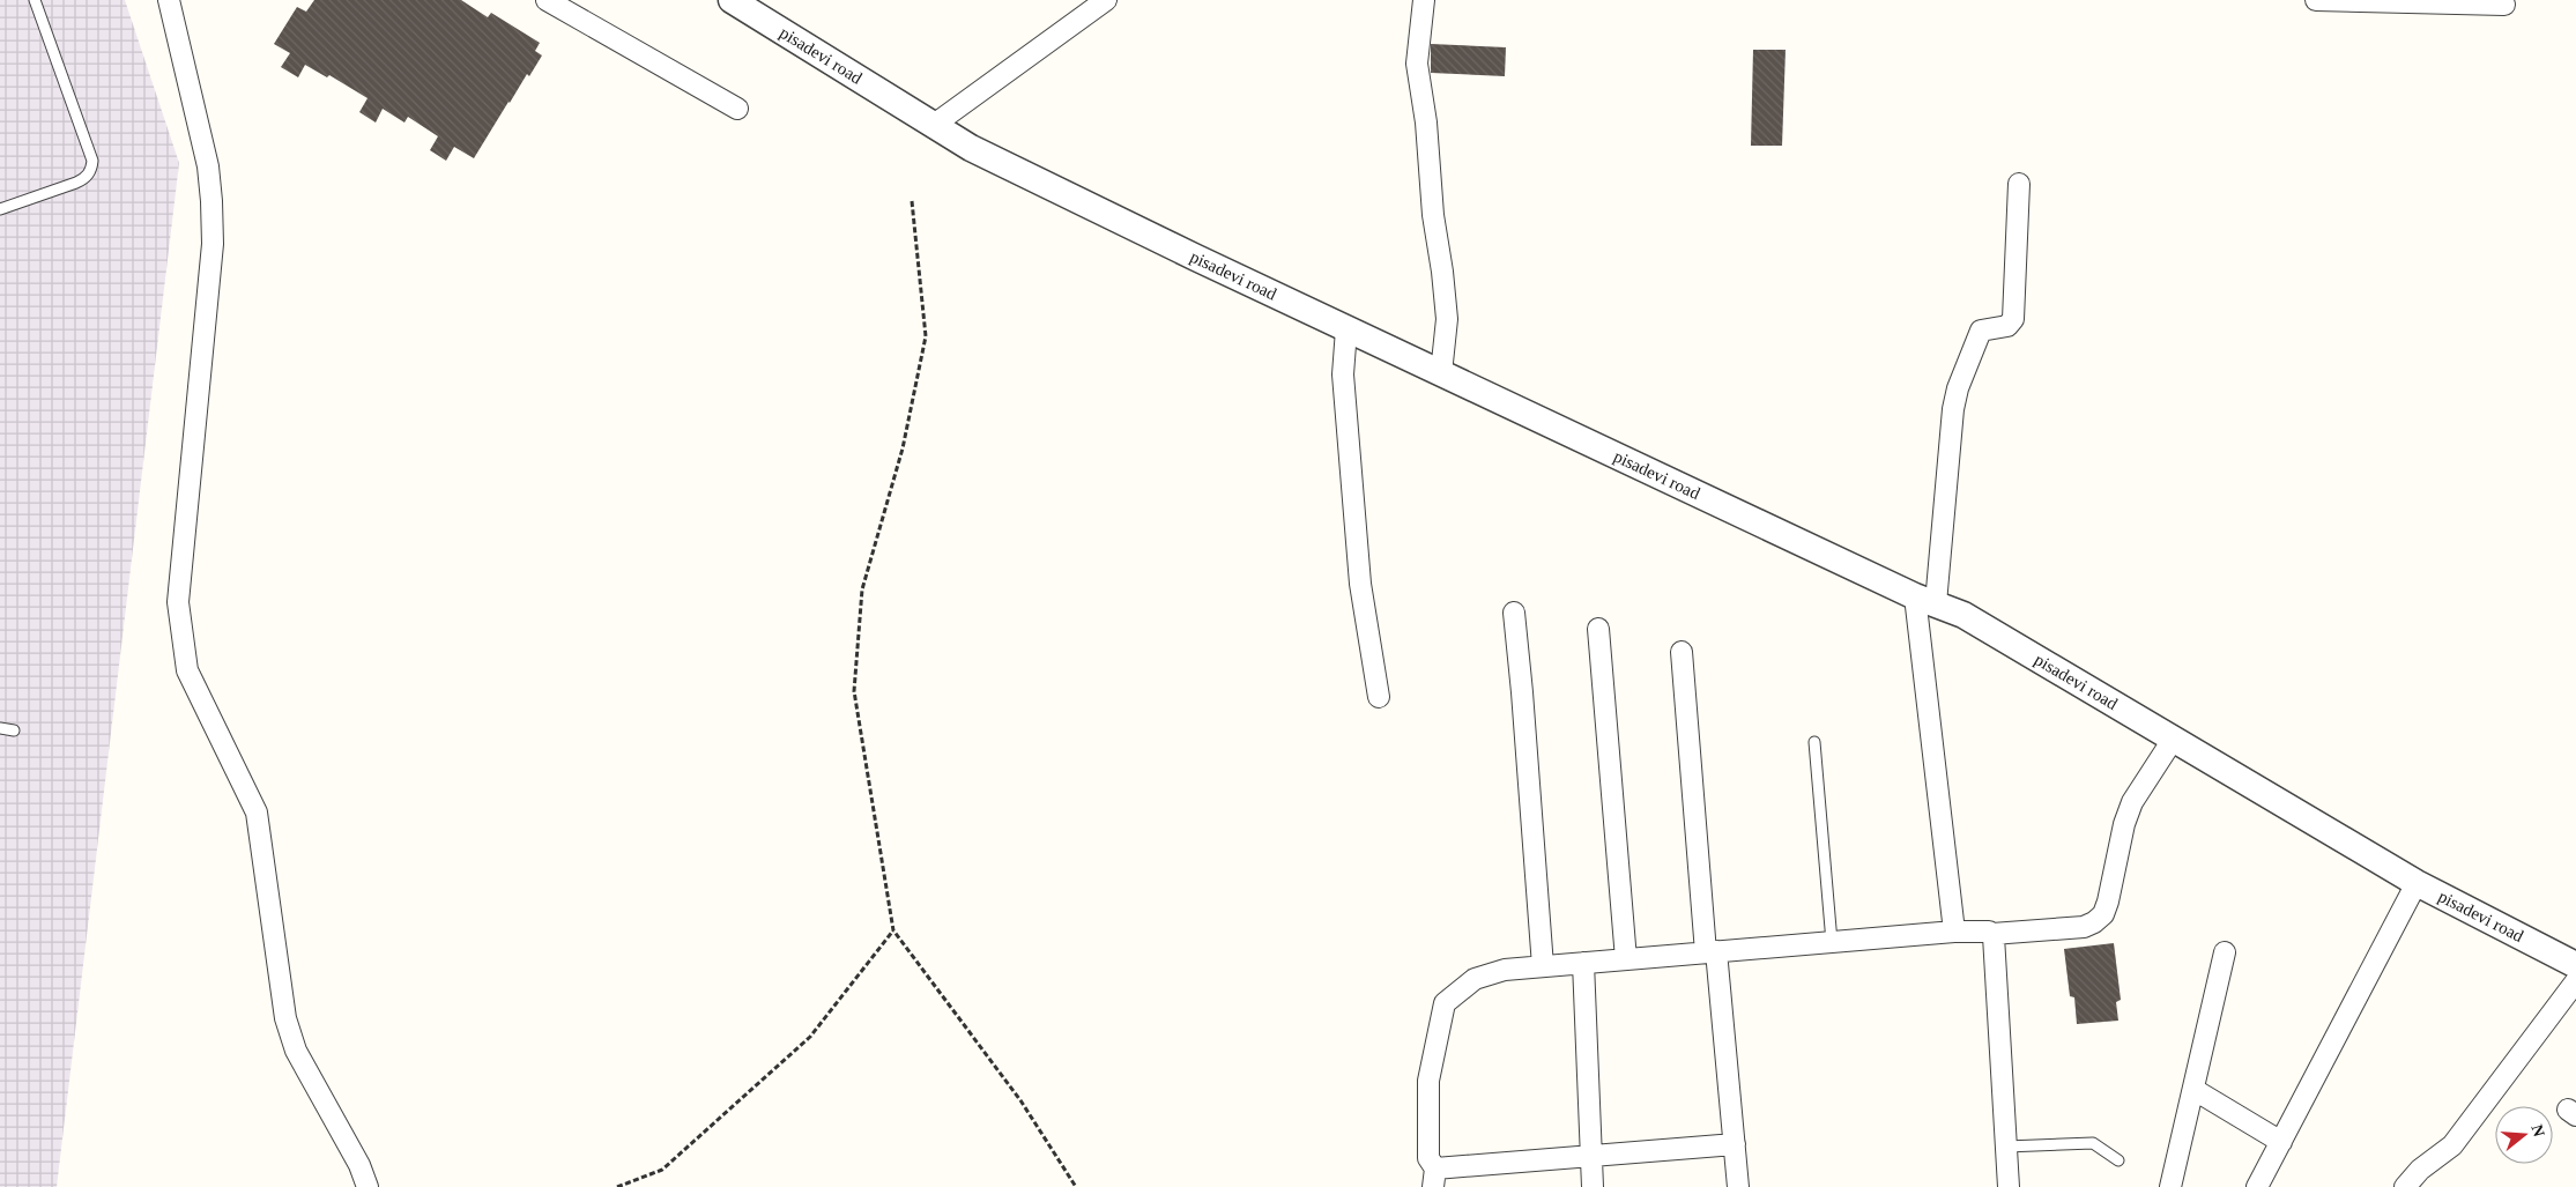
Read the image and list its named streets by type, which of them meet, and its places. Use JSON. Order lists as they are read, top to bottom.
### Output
{
  "streets": {
    "street": ["pisadevi road"]
  },
  "north": "right"
}
